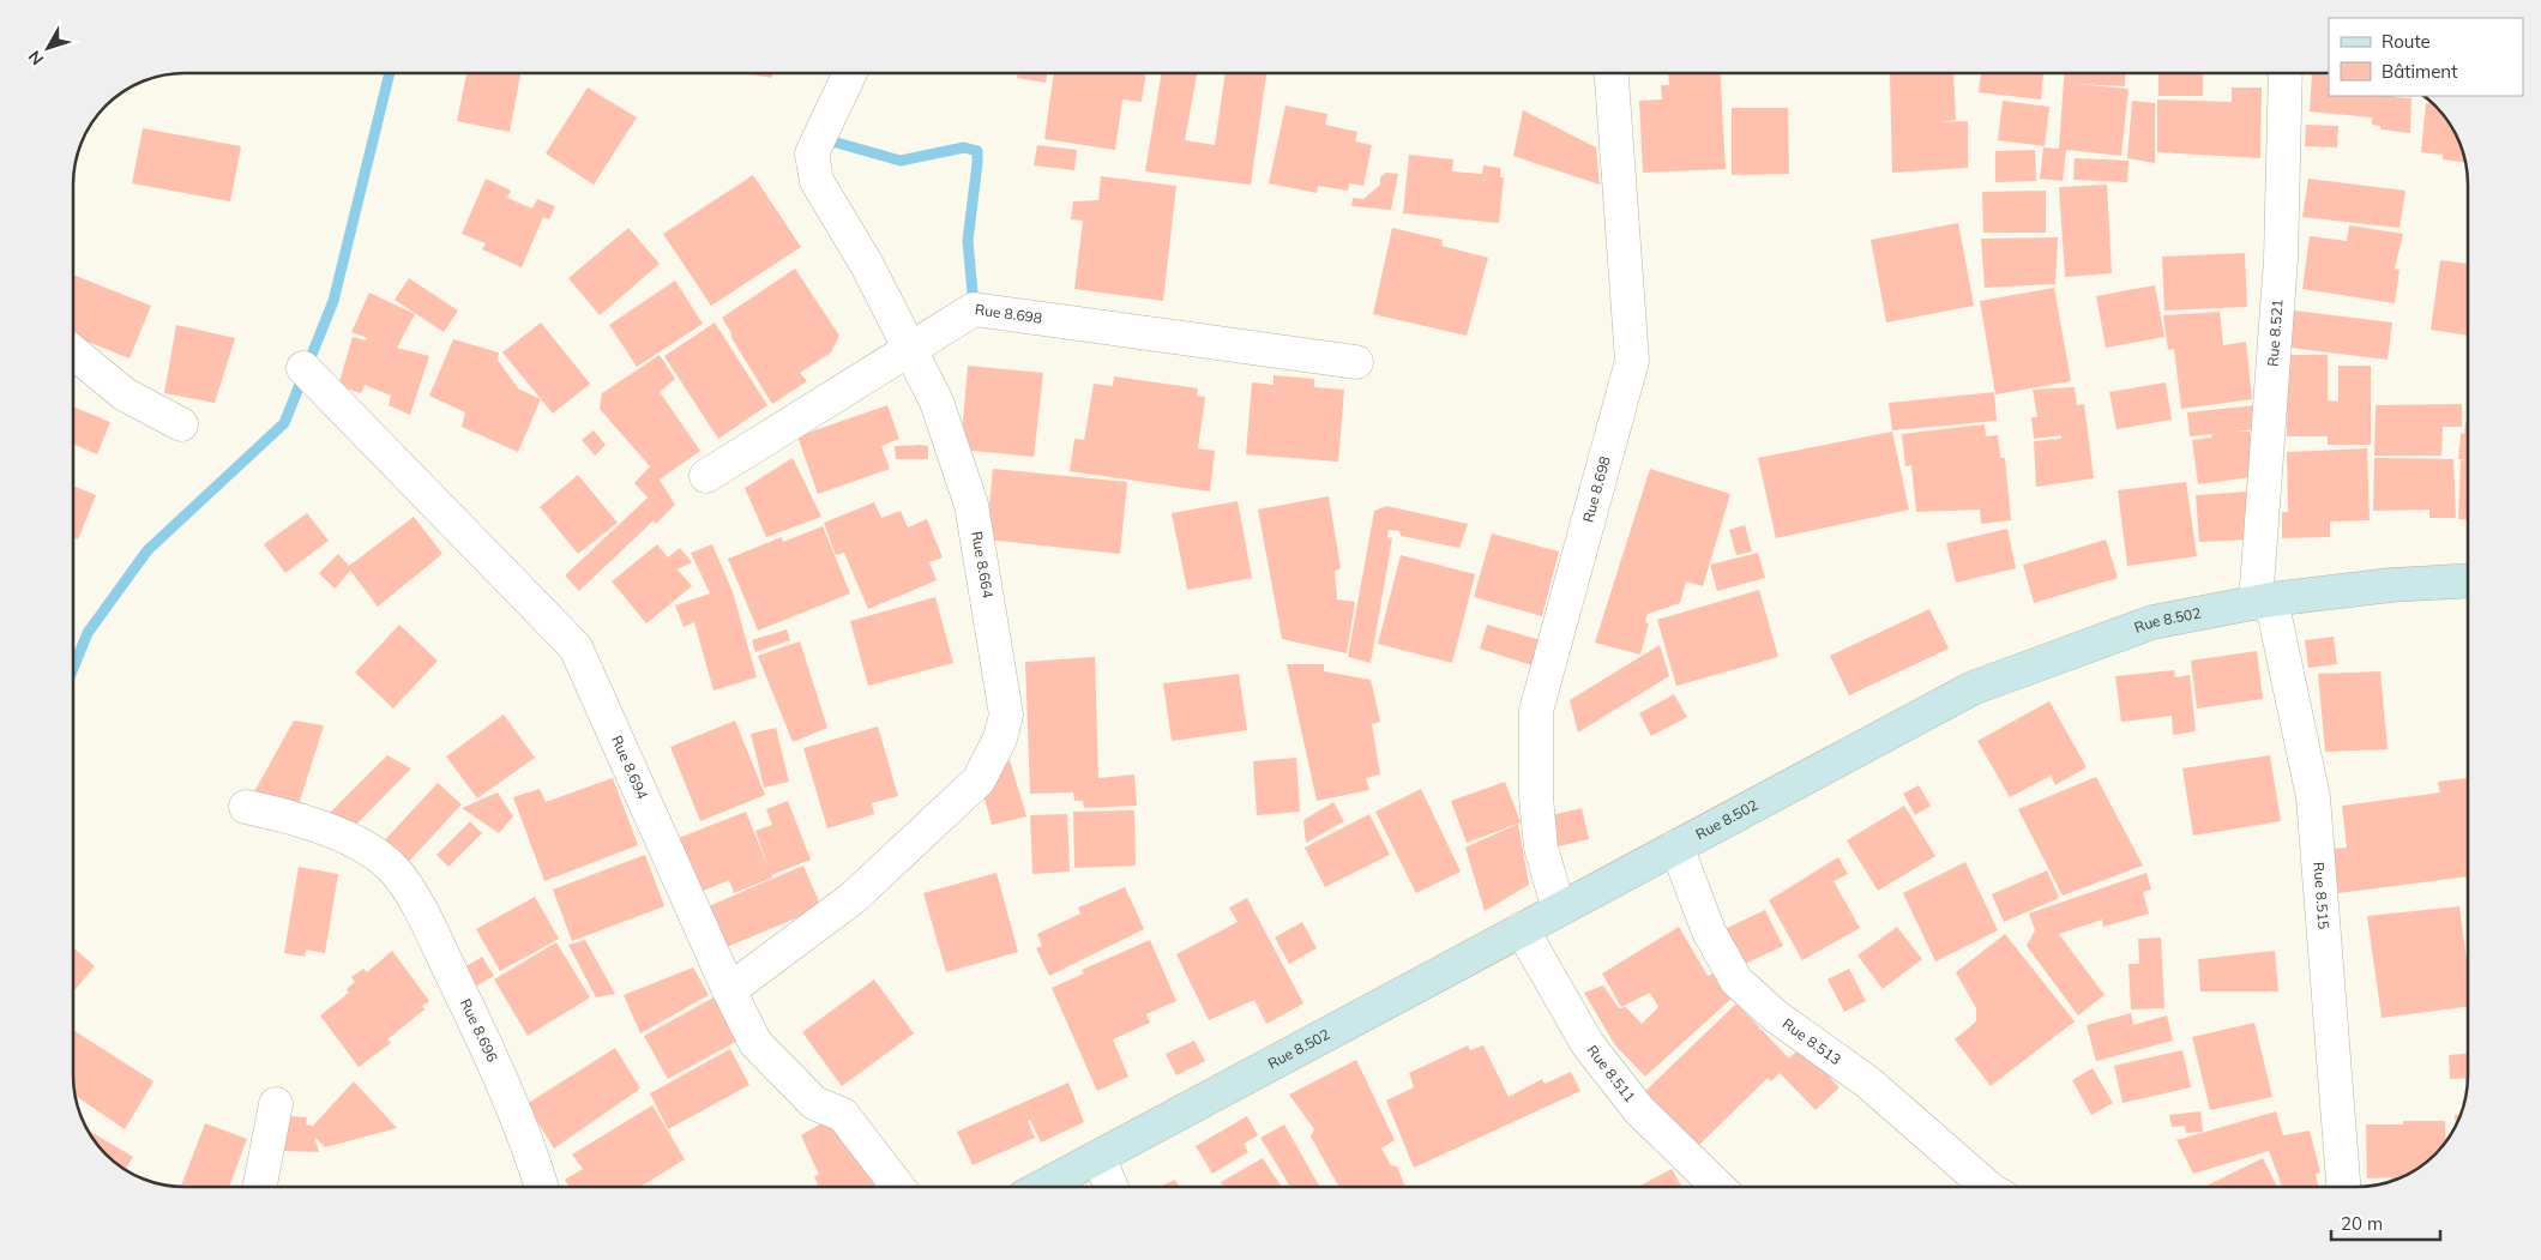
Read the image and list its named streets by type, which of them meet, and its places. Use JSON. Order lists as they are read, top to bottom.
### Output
{
  "streets": {
    "main road": ["Rue 8.502"],
    "street": [
      "Rue 8.698",
      "Rue 8.521",
      "Rue 8.664",
      "Rue 8.694",
      "Rue 8.515",
      "Rue 8.696",
      "Rue 8.513",
      "Rue 8.511"
    ]
  },
  "crossings": [
    ["Rue 8.698", "Rue 8.664"],
    ["Rue 8.698", "Rue 8.502"],
    ["Rue 8.521", "Rue 8.502"],
    ["Rue 8.521", "Rue 8.515"],
    ["Rue 8.664", "Rue 8.694"],
    ["Rue 8.502", "Rue 8.515"],
    ["Rue 8.502", "Rue 8.513"],
    ["Rue 8.502", "Rue 8.511"]
  ],
  "legend": ["Route", "Bâtiment"],
  "scale_bar": "20 m",
  "north": "bottom left"
}
